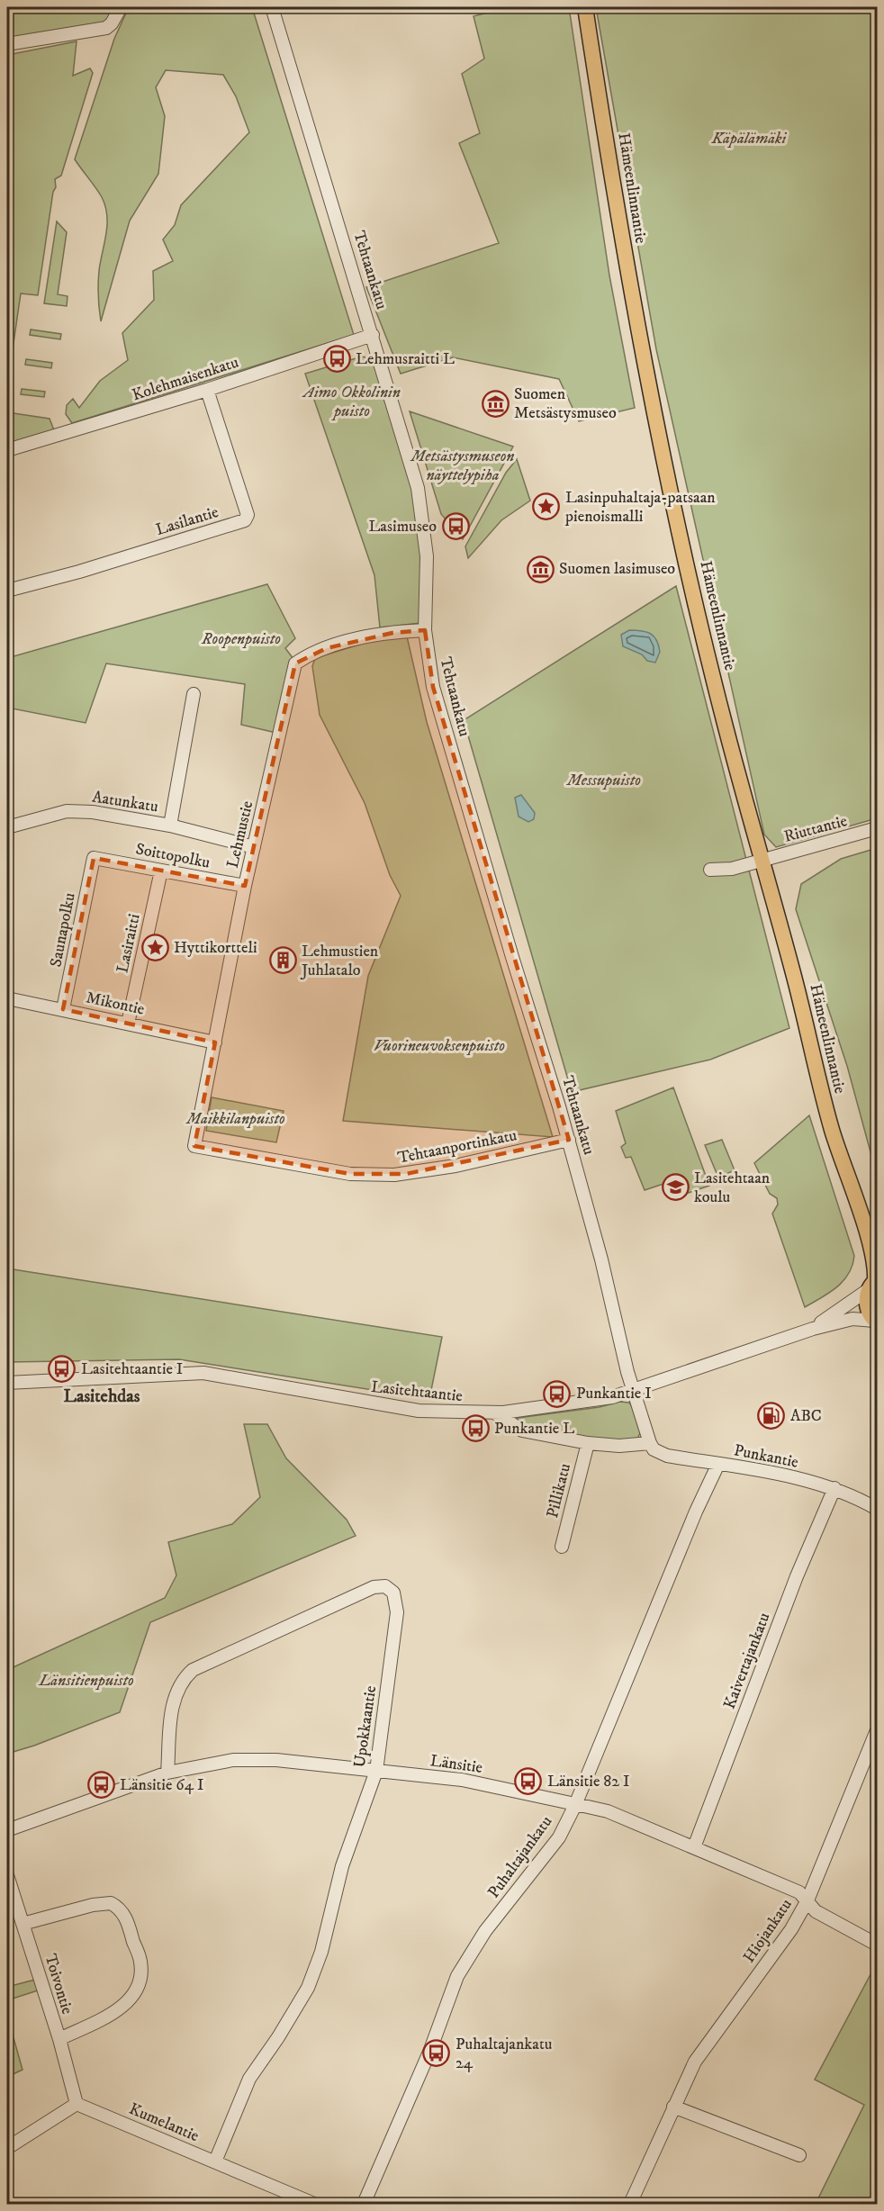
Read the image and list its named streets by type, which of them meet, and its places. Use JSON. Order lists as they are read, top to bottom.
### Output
{
  "streets": {
    "main road": ["Hämeenlinnantie"],
    "street": [
      "Tehtaankatu",
      "Kolehmaisenkatu",
      "Lasilantie",
      "Aatunkatu",
      "Riuttantie",
      "Lehmustie",
      "Soittopolku",
      "Saunapolku",
      "Lasiraitti",
      "Mikontie",
      "Tehtaanportinkatu",
      "Lasitehtaantie",
      "Punkantie",
      "Pillikatu",
      "Kaivertajankatu",
      "Upokkaantie",
      "Länsitie",
      "Puhaltajankatu",
      "Hiojankatu",
      "Toivontie",
      "Kumelantie"
    ]
  },
  "crossings": [
    ["Hämeenlinnantie", "Riuttantie"],
    ["Hämeenlinnantie", "Lasitehtaantie"],
    ["Tehtaankatu", "Kolehmaisenkatu"],
    ["Tehtaankatu", "Lehmustie"],
    ["Tehtaankatu", "Tehtaanportinkatu"],
    ["Tehtaankatu", "Lasitehtaantie"],
    ["Kolehmaisenkatu", "Lasilantie"],
    ["Lehmustie", "Soittopolku"],
    ["Lehmustie", "Mikontie"],
    ["Lehmustie", "Tehtaanportinkatu"],
    ["Soittopolku", "Saunapolku"],
    ["Soittopolku", "Lasiraitti"],
    ["Saunapolku", "Mikontie"],
    ["Lasiraitti", "Mikontie"],
    ["Punkantie", "Kaivertajankatu"],
    ["Punkantie", "Puhaltajankatu"],
    ["Kaivertajankatu", "Länsitie"],
    ["Upokkaantie", "Länsitie"],
    ["Upokkaantie", "Kumelantie"],
    ["Länsitie", "Puhaltajankatu"],
    ["Länsitie", "Hiojankatu"],
    ["Toivontie", "Kumelantie"]
  ],
  "districts": ["Lasitehdas"],
  "parks": [
    "Käpälämäki",
    "Aimo Okkolinin puisto",
    "Metsästysmuseon näyttelypiha",
    "Roopenpuisto",
    "Messupuisto",
    "Vuorineuvoksenpuisto",
    "Maikkilanpuisto",
    "Länsitienpuisto"
  ],
  "places": {
    "bus stop": [
      "Lehmusraitti L",
      "Lasimuseo",
      "Lasitehtaantie I",
      "Punkantie I",
      "Punkantie L",
      "Länsitie 82 I",
      "Länsitie 64 I",
      "Puhaltajankatu 24"
    ],
    "museum": ["Suomen Metsästysmuseo", "Suomen lasimuseo"],
    "place": ["Lasinpuhaltaja-patsaan pienoismalli", "Hyttikortteli"],
    "building": ["Lehmustien Juhlatalo"],
    "school or university": ["Lasitehtaan koulu"],
    "fuel station": ["ABC"]
  }
}
